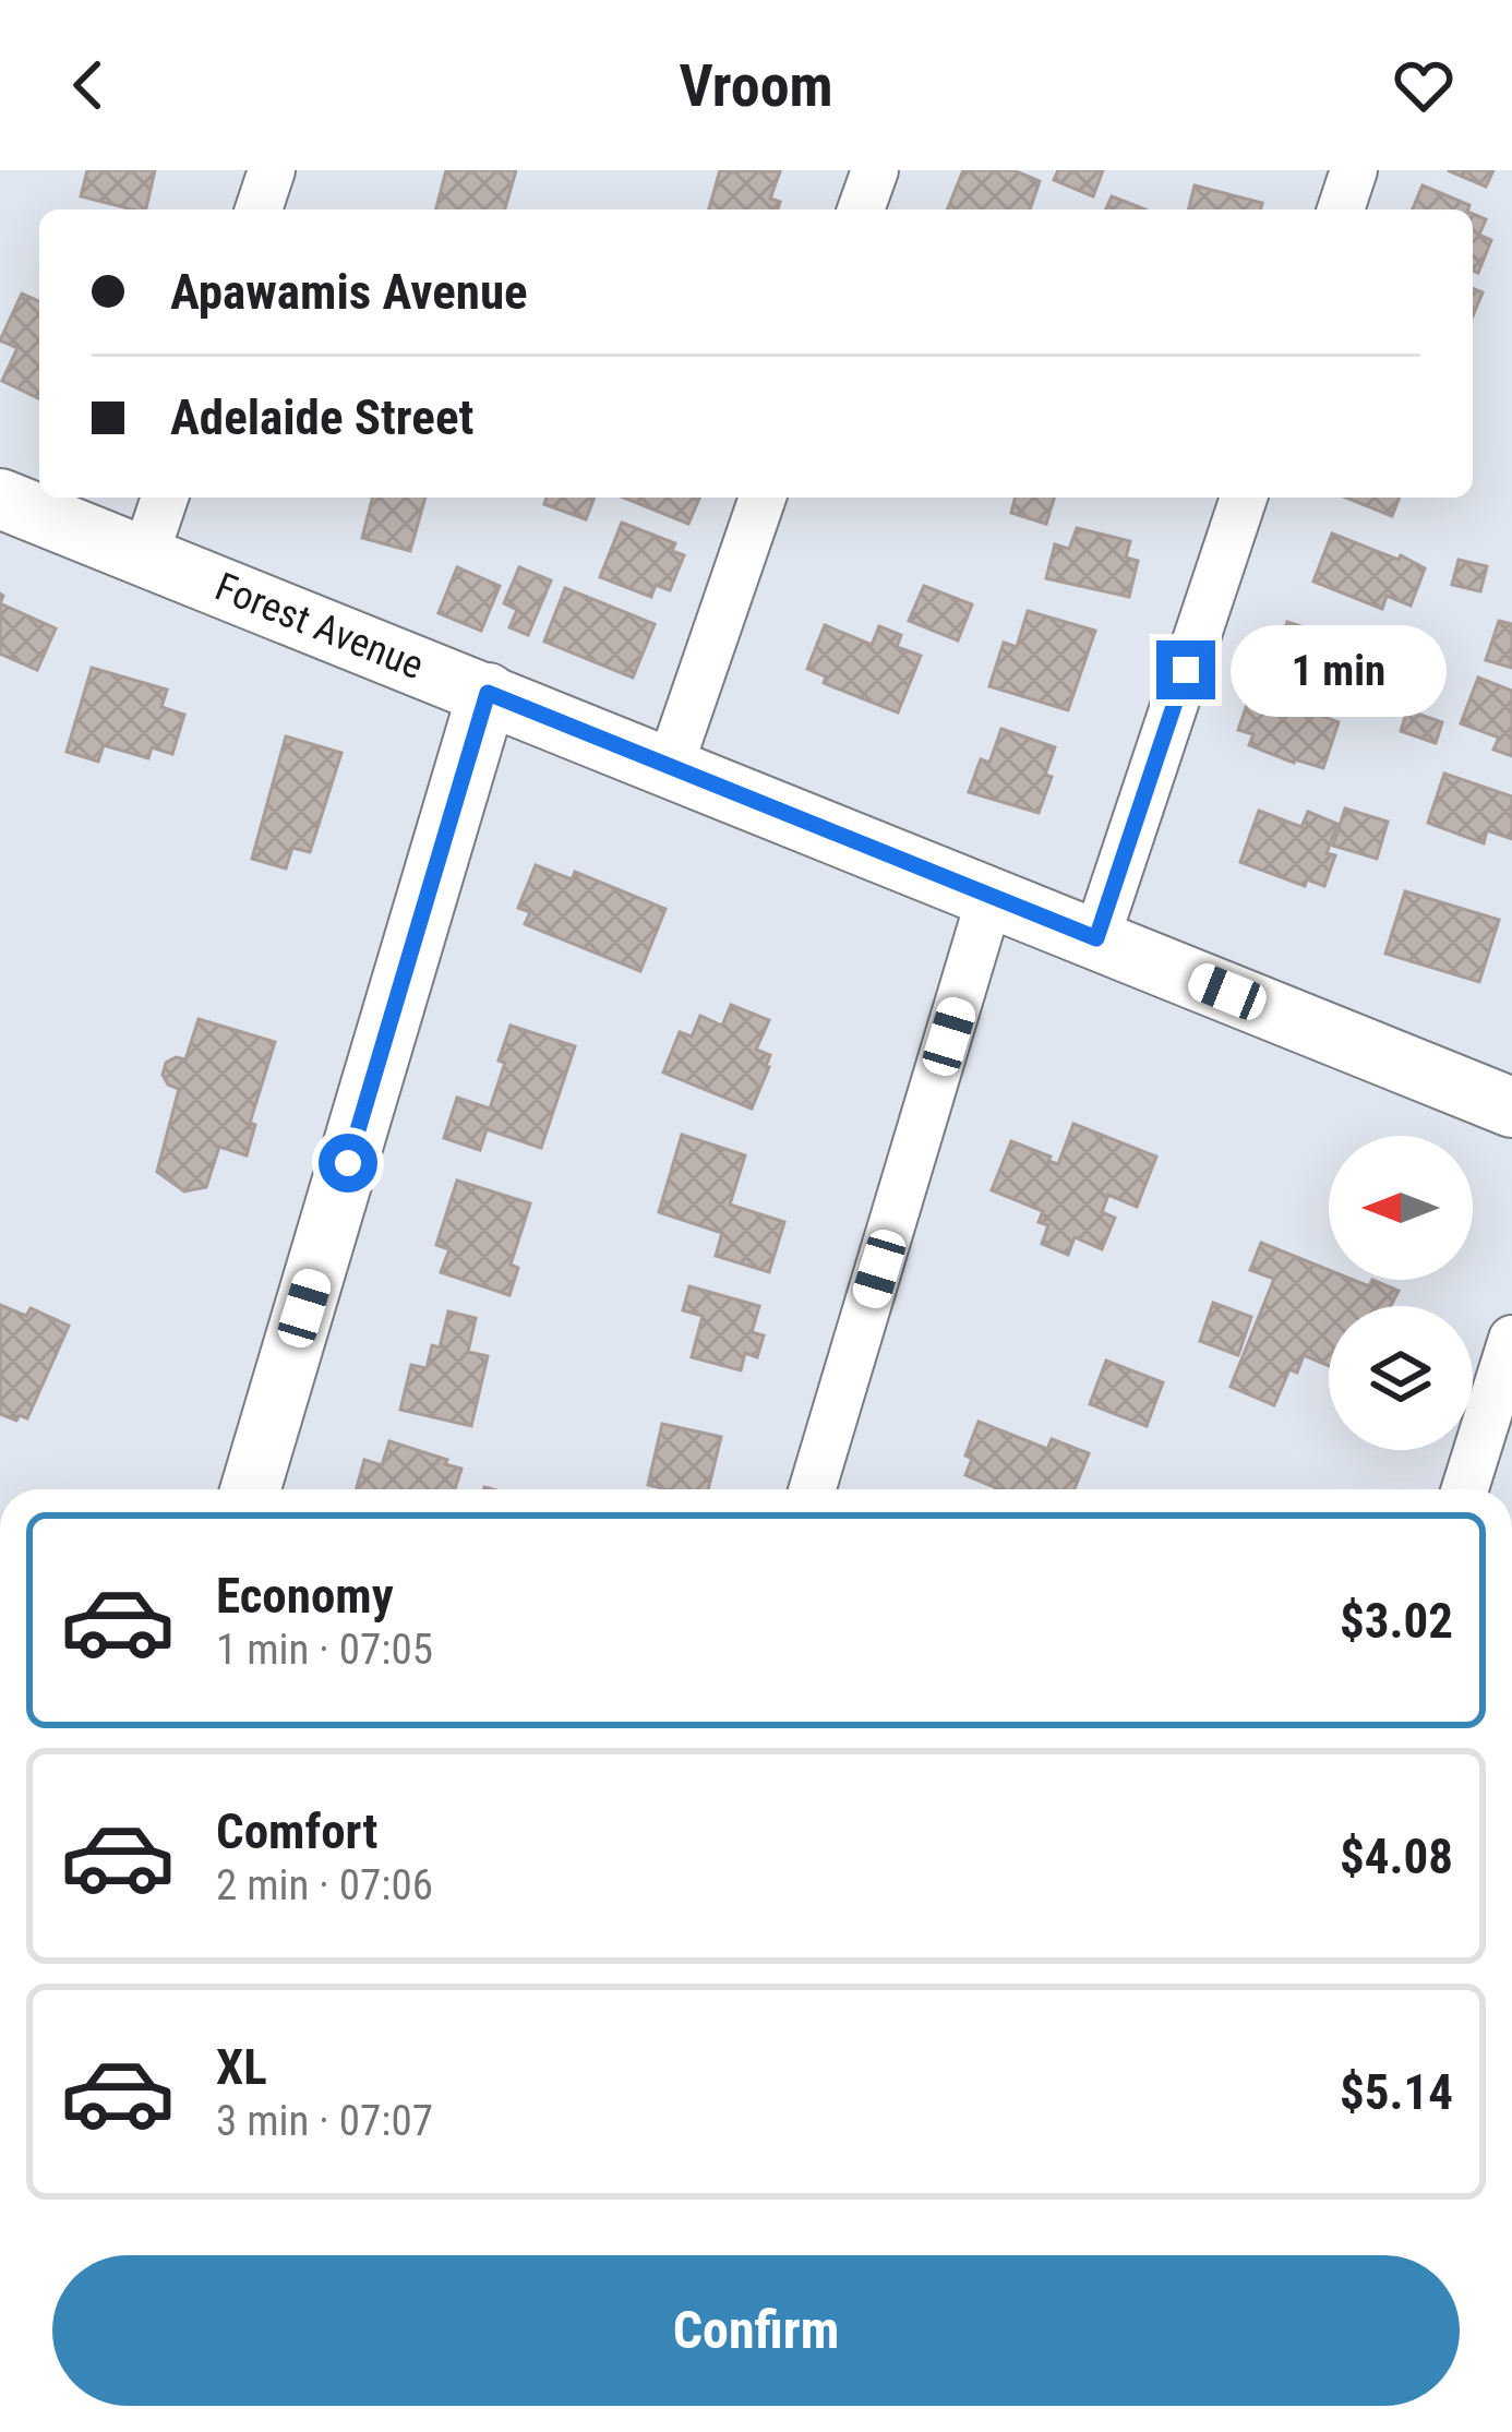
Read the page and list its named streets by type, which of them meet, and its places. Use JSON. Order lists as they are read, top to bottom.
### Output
{
  "streets": {
    "street": ["Forest Avenue"]
  },
  "north": "left",
  "page": {
    "header": "Vroom",
    "banner": ["Apawamis Avenue", "Adelaide Street"],
    "bubble": "1 min",
    "list": [
      {
        "name": "Economy",
        "note": "1 min · 07:05",
        "value": "$3.02"
      },
      {
        "name": "Comfort",
        "note": "2 min · 07:06",
        "value": "$4.08"
      },
      {
        "name": "XL",
        "note": "3 min · 07:07",
        "value": "$5.14"
      }
    ],
    "buttons": "Confirm"
  }
}
